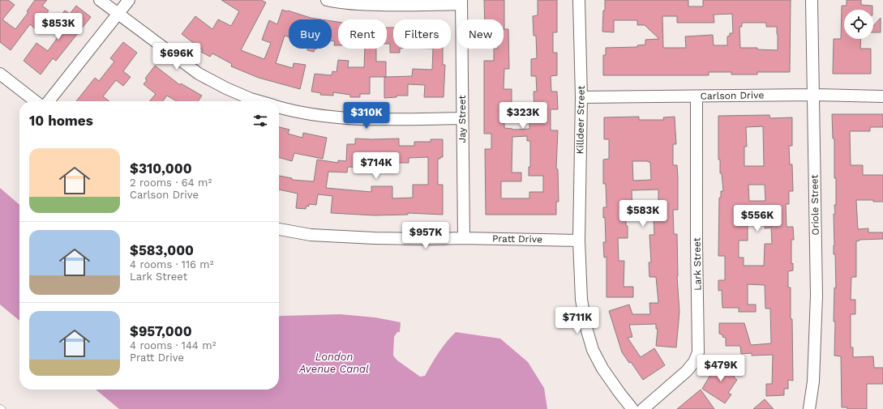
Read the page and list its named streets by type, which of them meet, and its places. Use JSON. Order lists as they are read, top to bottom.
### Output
{
  "streets": {
    "street": [
      "Carlson Drive",
      "Jay Street",
      "Killdeer Street",
      "Oriole Street",
      "Pratt Drive",
      "Lark Street"
    ]
  },
  "crossings": [
    ["Carlson Drive", "Killdeer Street"],
    ["Carlson Drive", "Oriole Street"],
    ["Carlson Drive", "Lark Street"],
    ["Jay Street", "Pratt Drive"],
    ["Killdeer Street", "Pratt Drive"]
  ],
  "water": ["London Avenue Canal"],
  "page": {
    "price": [
      "$853K",
      "$696K",
      "$310K",
      "$323K",
      "$714K",
      "$583K",
      "$556K",
      "$957K",
      "$711K",
      "$479K"
    ],
    "chip": [
      "Buy",
      "Rent",
      "Filters",
      "New"
    ],
    "heading": "10 homes",
    "list": [
      {
        "name": "$310,000",
        "note": "2 rooms · 64 m² · Carlson Drive"
      },
      {
        "name": "$583,000",
        "note": "4 rooms · 116 m² · Lark Street"
      },
      {
        "name": "$957,000",
        "note": "4 rooms · 144 m² · Pratt Drive"
      }
    ]
  }
}
